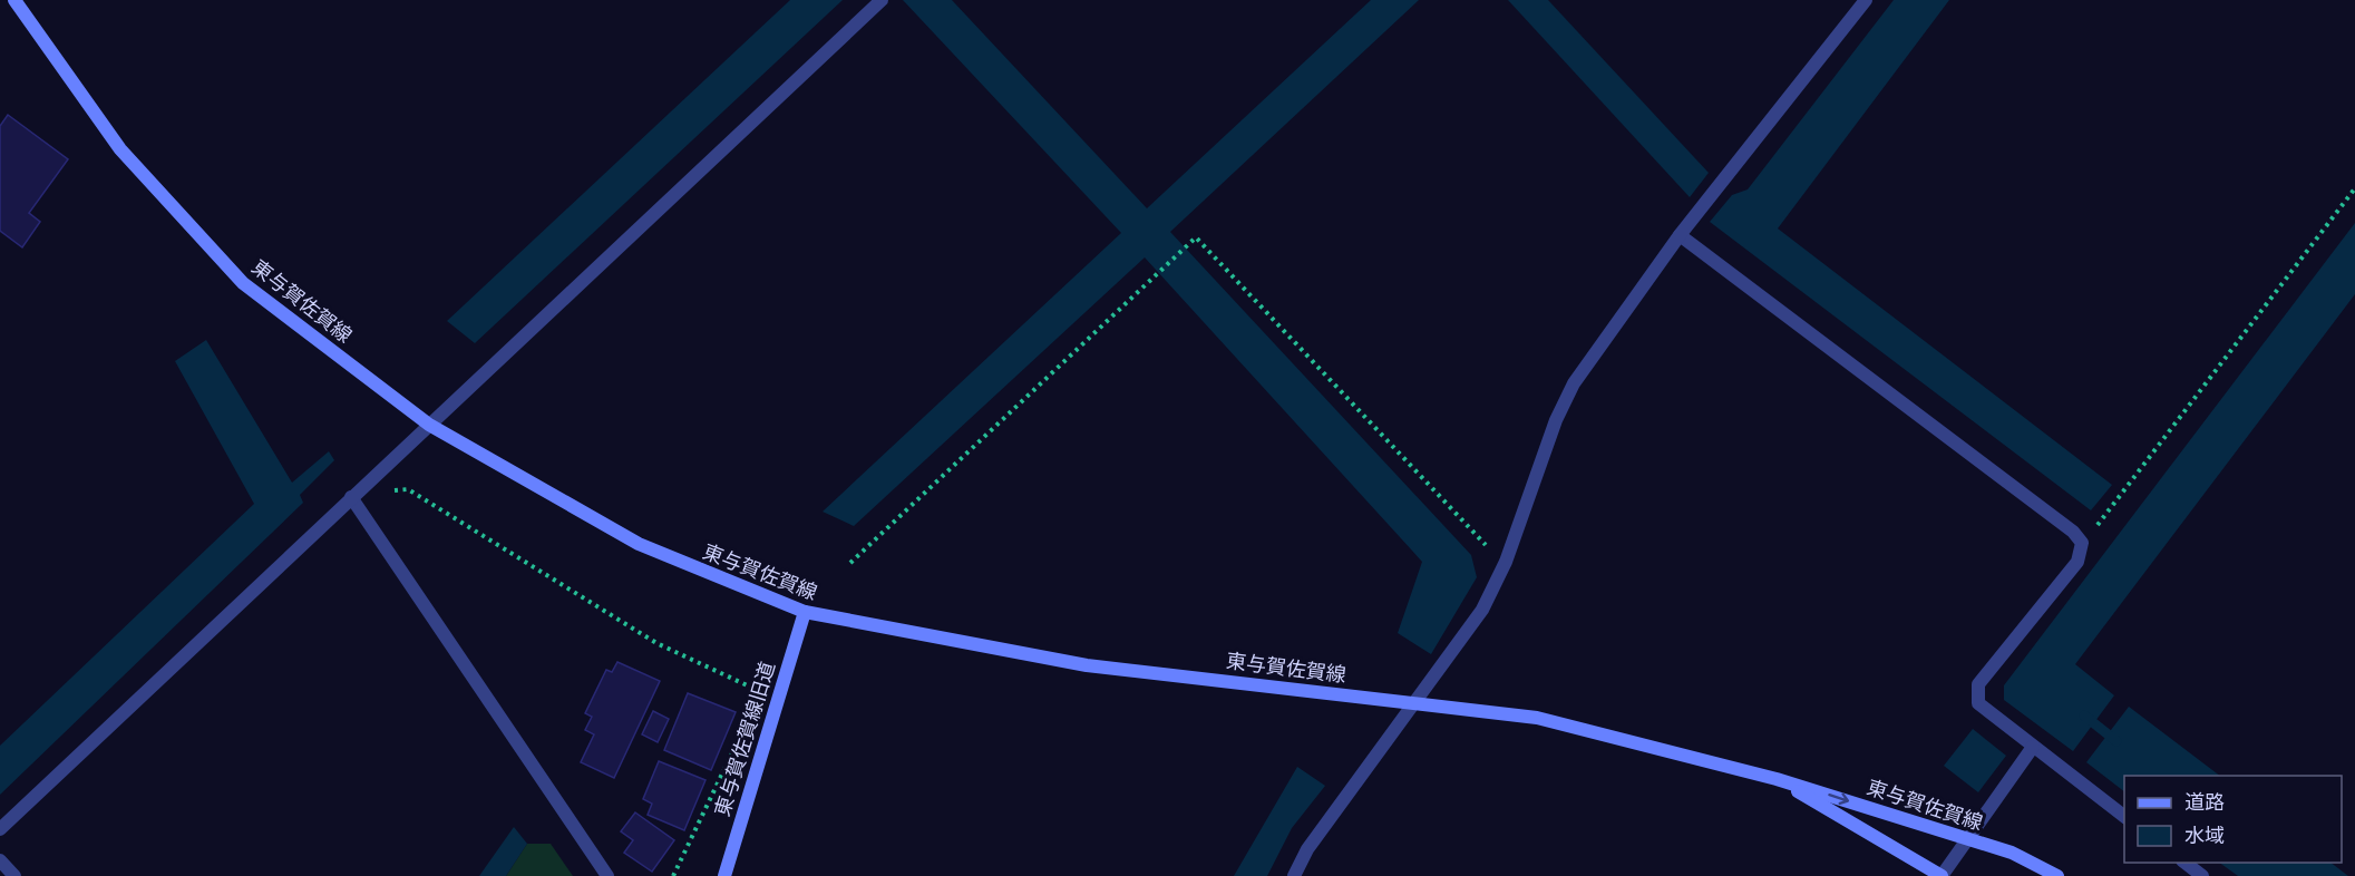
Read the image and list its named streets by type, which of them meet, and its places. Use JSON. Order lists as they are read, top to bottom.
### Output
{
  "streets": {
    "main road": ["東与賀佐賀線", "東与賀佐賀線旧道"]
  },
  "crossings": [
    ["東与賀佐賀線", "東与賀佐賀線旧道"]
  ],
  "legend": ["道路", "水域"]
}
